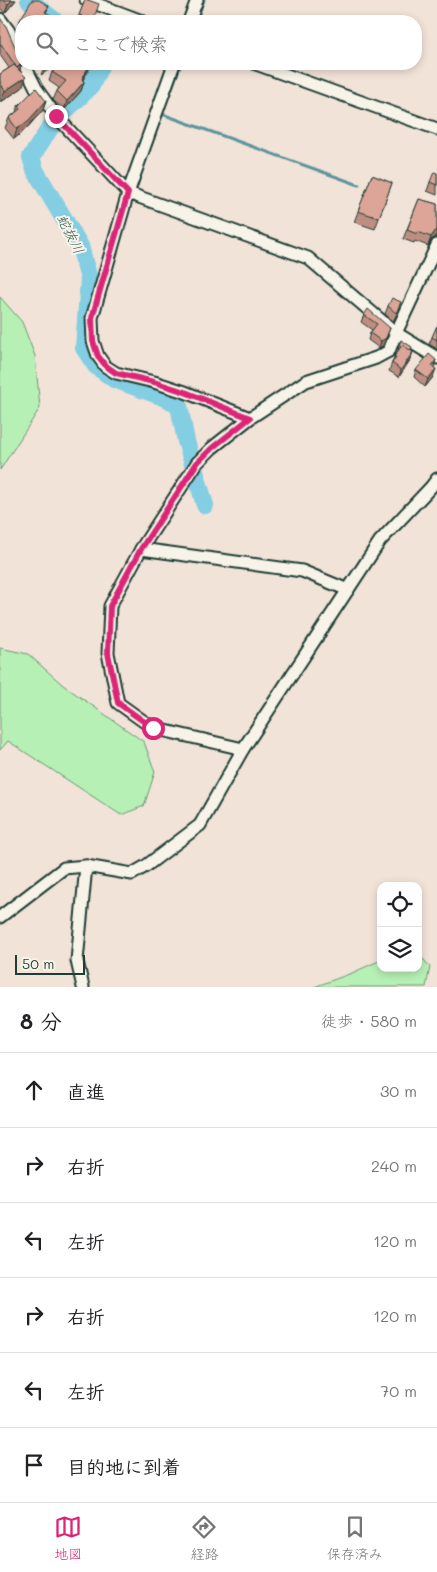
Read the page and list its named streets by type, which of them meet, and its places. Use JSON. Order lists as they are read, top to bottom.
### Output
{
  "water": ["蛇抜川"],
  "scale_bar": "50 m",
  "page": {
    "search": "ここで検索",
    "scale": "50 m",
    "heading": ["8 分", "徒歩 · 580 m"],
    "list": [
      ["直進", "30 m"],
      ["右折", "240 m"],
      ["左折", "120 m"],
      ["右折", "120 m"],
      ["左折", "70 m"],
      "目的地に到着"
    ],
    "nav": ["地図", "経路", "保存済み"]
  }
}
